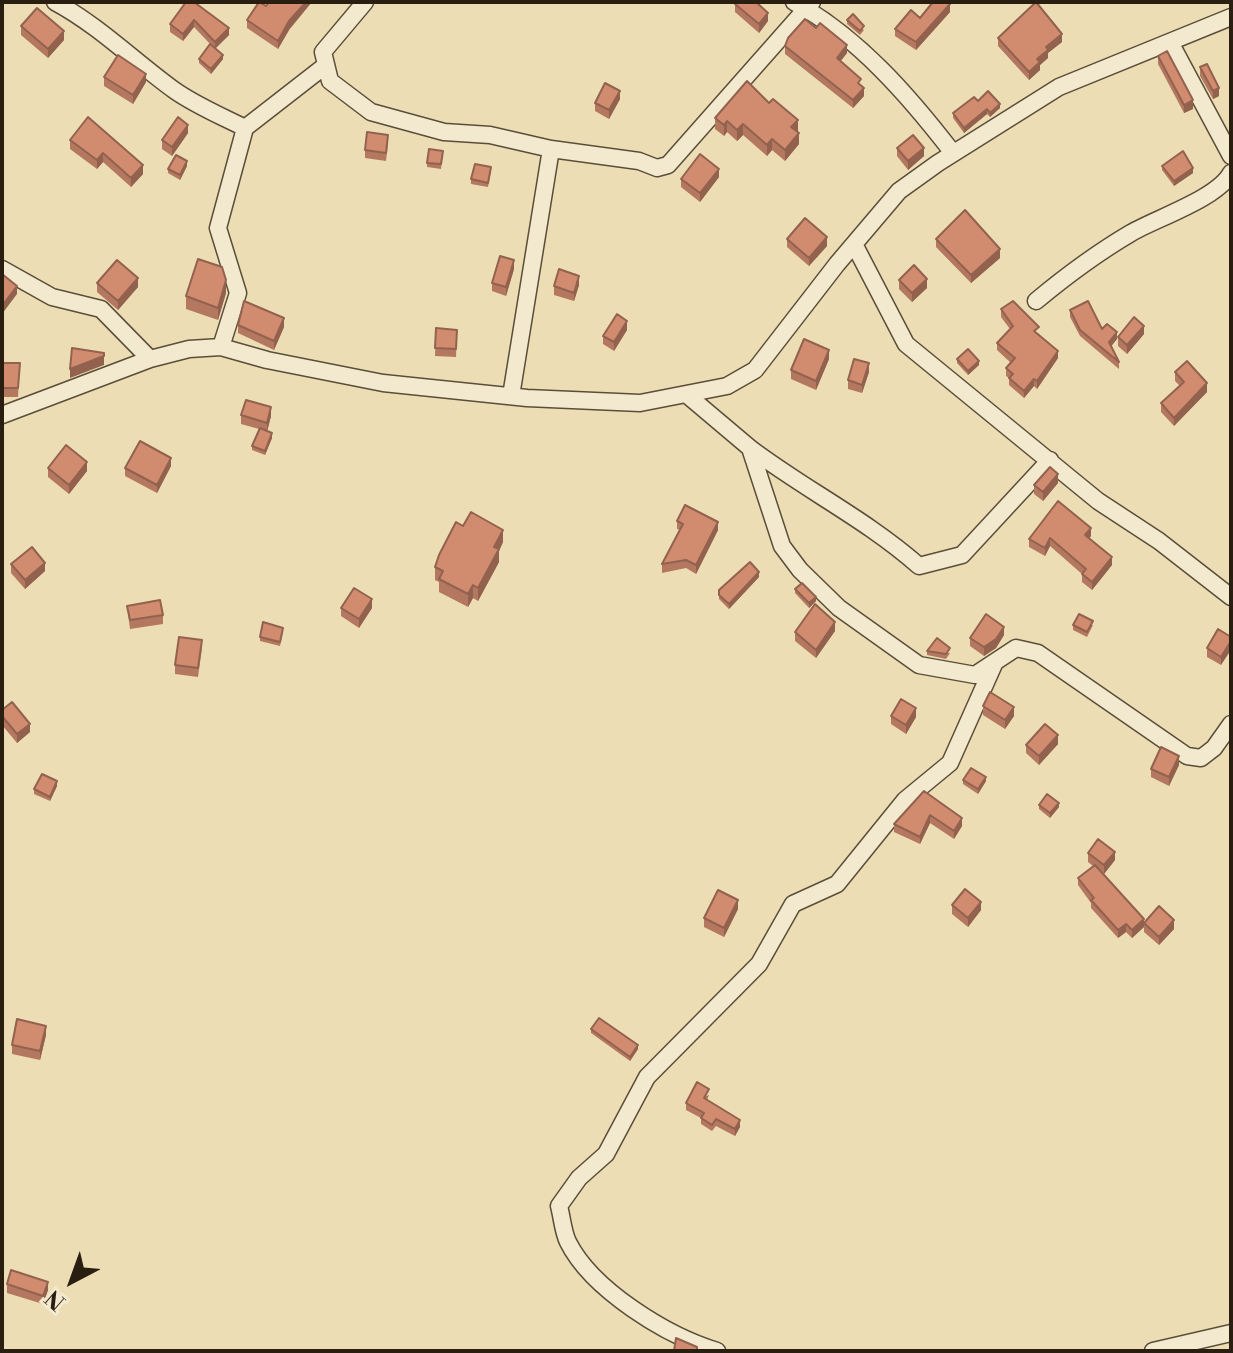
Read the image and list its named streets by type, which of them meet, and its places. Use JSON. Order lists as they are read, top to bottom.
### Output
{
  "north": "bottom left"
}
